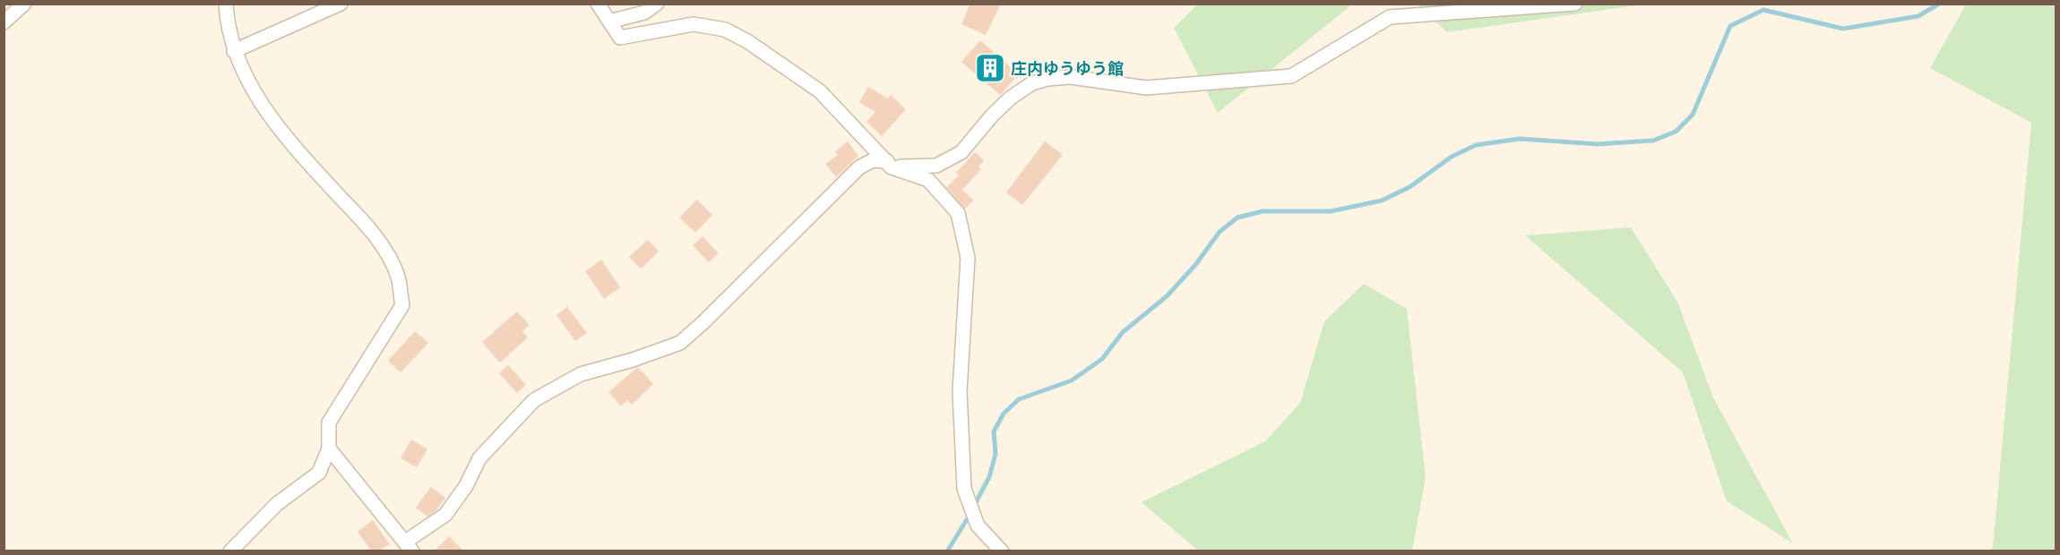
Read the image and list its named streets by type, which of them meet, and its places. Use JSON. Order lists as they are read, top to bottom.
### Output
{
  "places": {
    "building": ["庄内ゆうゆう館"]
  }
}
